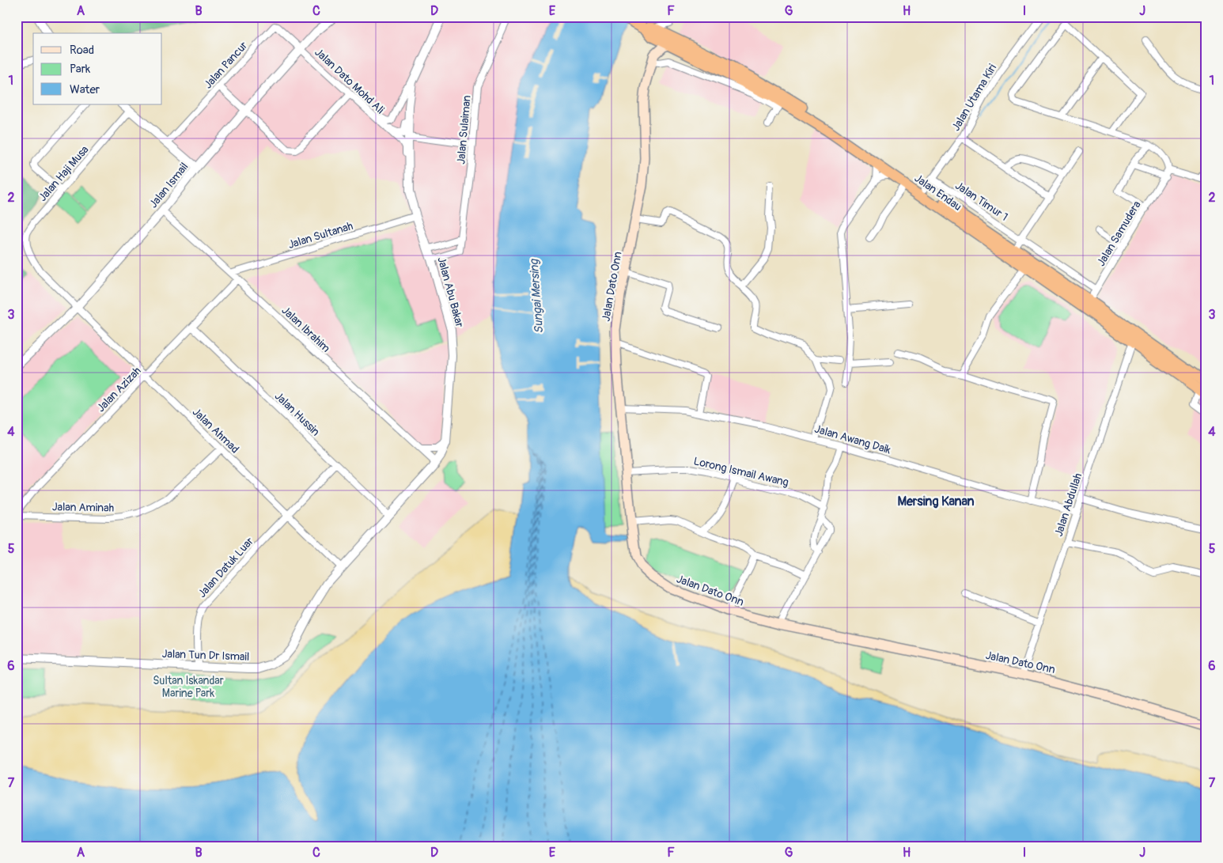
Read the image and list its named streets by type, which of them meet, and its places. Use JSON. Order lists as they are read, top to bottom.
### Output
{
  "streets": {
    "highway": ["Jalan Endau"],
    "main road": ["Jalan Dato Onn"],
    "street": [
      "Jalan Pancur",
      "Jalan Dato Mohd Ali",
      "Jalan Utama Kiri",
      "Jalan Sulaiman",
      "Jalan Haji Musa",
      "Jalan Ismail",
      "Jalan Timur 1",
      "Jalan Samudera",
      "Jalan Sultanah",
      "Jalan Abu Bakar",
      "Jalan Ibrahim",
      "Jalan Azizah",
      "Jalan Hussin",
      "Jalan Ahmad",
      "Jalan Awang Daik",
      "Lorong Ismail Awang",
      "Jalan Abdullah",
      "Jalan Aminah",
      "Jalan Datuk Luar",
      "Jalan Tun Dr Ismail"
    ]
  },
  "crossings": [
    ["Jalan Pancur", "Jalan Dato Mohd Ali"],
    ["Jalan Pancur", "Jalan Ismail"],
    ["Jalan Dato Mohd Ali", "Jalan Ismail"],
    ["Jalan Dato Mohd Ali", "Jalan Abu Bakar"],
    ["Jalan Utama Kiri", "Jalan Endau"],
    ["Jalan Utama Kiri", "Jalan Timur 1"],
    ["Jalan Sulaiman", "Jalan Abu Bakar"],
    ["Jalan Haji Musa", "Jalan Ismail"],
    ["Jalan Haji Musa", "Jalan Ahmad"],
    ["Jalan Ismail", "Jalan Ibrahim"],
    ["Jalan Ismail", "Jalan Ahmad"],
    ["Jalan Endau", "Jalan Samudera"],
    ["Jalan Endau", "Jalan Dato Onn"],
    ["Jalan Endau", "Jalan Abdullah"],
    ["Jalan Timur 1", "Jalan Samudera"],
    ["Jalan Sultanah", "Jalan Abu Bakar"],
    ["Jalan Sultanah", "Jalan Ibrahim"],
    ["Jalan Dato Onn", "Jalan Awang Daik"],
    ["Jalan Dato Onn", "Lorong Ismail Awang"],
    ["Jalan Dato Onn", "Jalan Abdullah"],
    ["Jalan Abu Bakar", "Jalan Ibrahim"],
    ["Jalan Abu Bakar", "Jalan Hussin"],
    ["Jalan Abu Bakar", "Jalan Ahmad"],
    ["Jalan Abu Bakar", "Jalan Tun Dr Ismail"],
    ["Jalan Ibrahim", "Jalan Azizah"],
    ["Jalan Azizah", "Jalan Hussin"],
    ["Jalan Azizah", "Jalan Ahmad"],
    ["Jalan Azizah", "Jalan Aminah"],
    ["Jalan Hussin", "Jalan Datuk Luar"],
    ["Jalan Ahmad", "Jalan Aminah"],
    ["Jalan Ahmad", "Jalan Datuk Luar"],
    ["Jalan Ahmad", "Jalan Tun Dr Ismail"],
    ["Jalan Awang Daik", "Jalan Abdullah"],
    ["Jalan Datuk Luar", "Jalan Tun Dr Ismail"]
  ],
  "districts": ["Mersing Kanan"],
  "water": ["Sungai Mersing"],
  "parks": ["Sultan Iskandar Marine Park"],
  "legend": ["Road", "Park", "Water"],
  "grid": {
    "columns": [
      "A",
      "B",
      "C",
      "D",
      "E",
      "F",
      "G",
      "H",
      "I",
      "J"
    ],
    "rows": [
      "1",
      "2",
      "3",
      "4",
      "5",
      "6",
      "7"
    ]
  }
}
